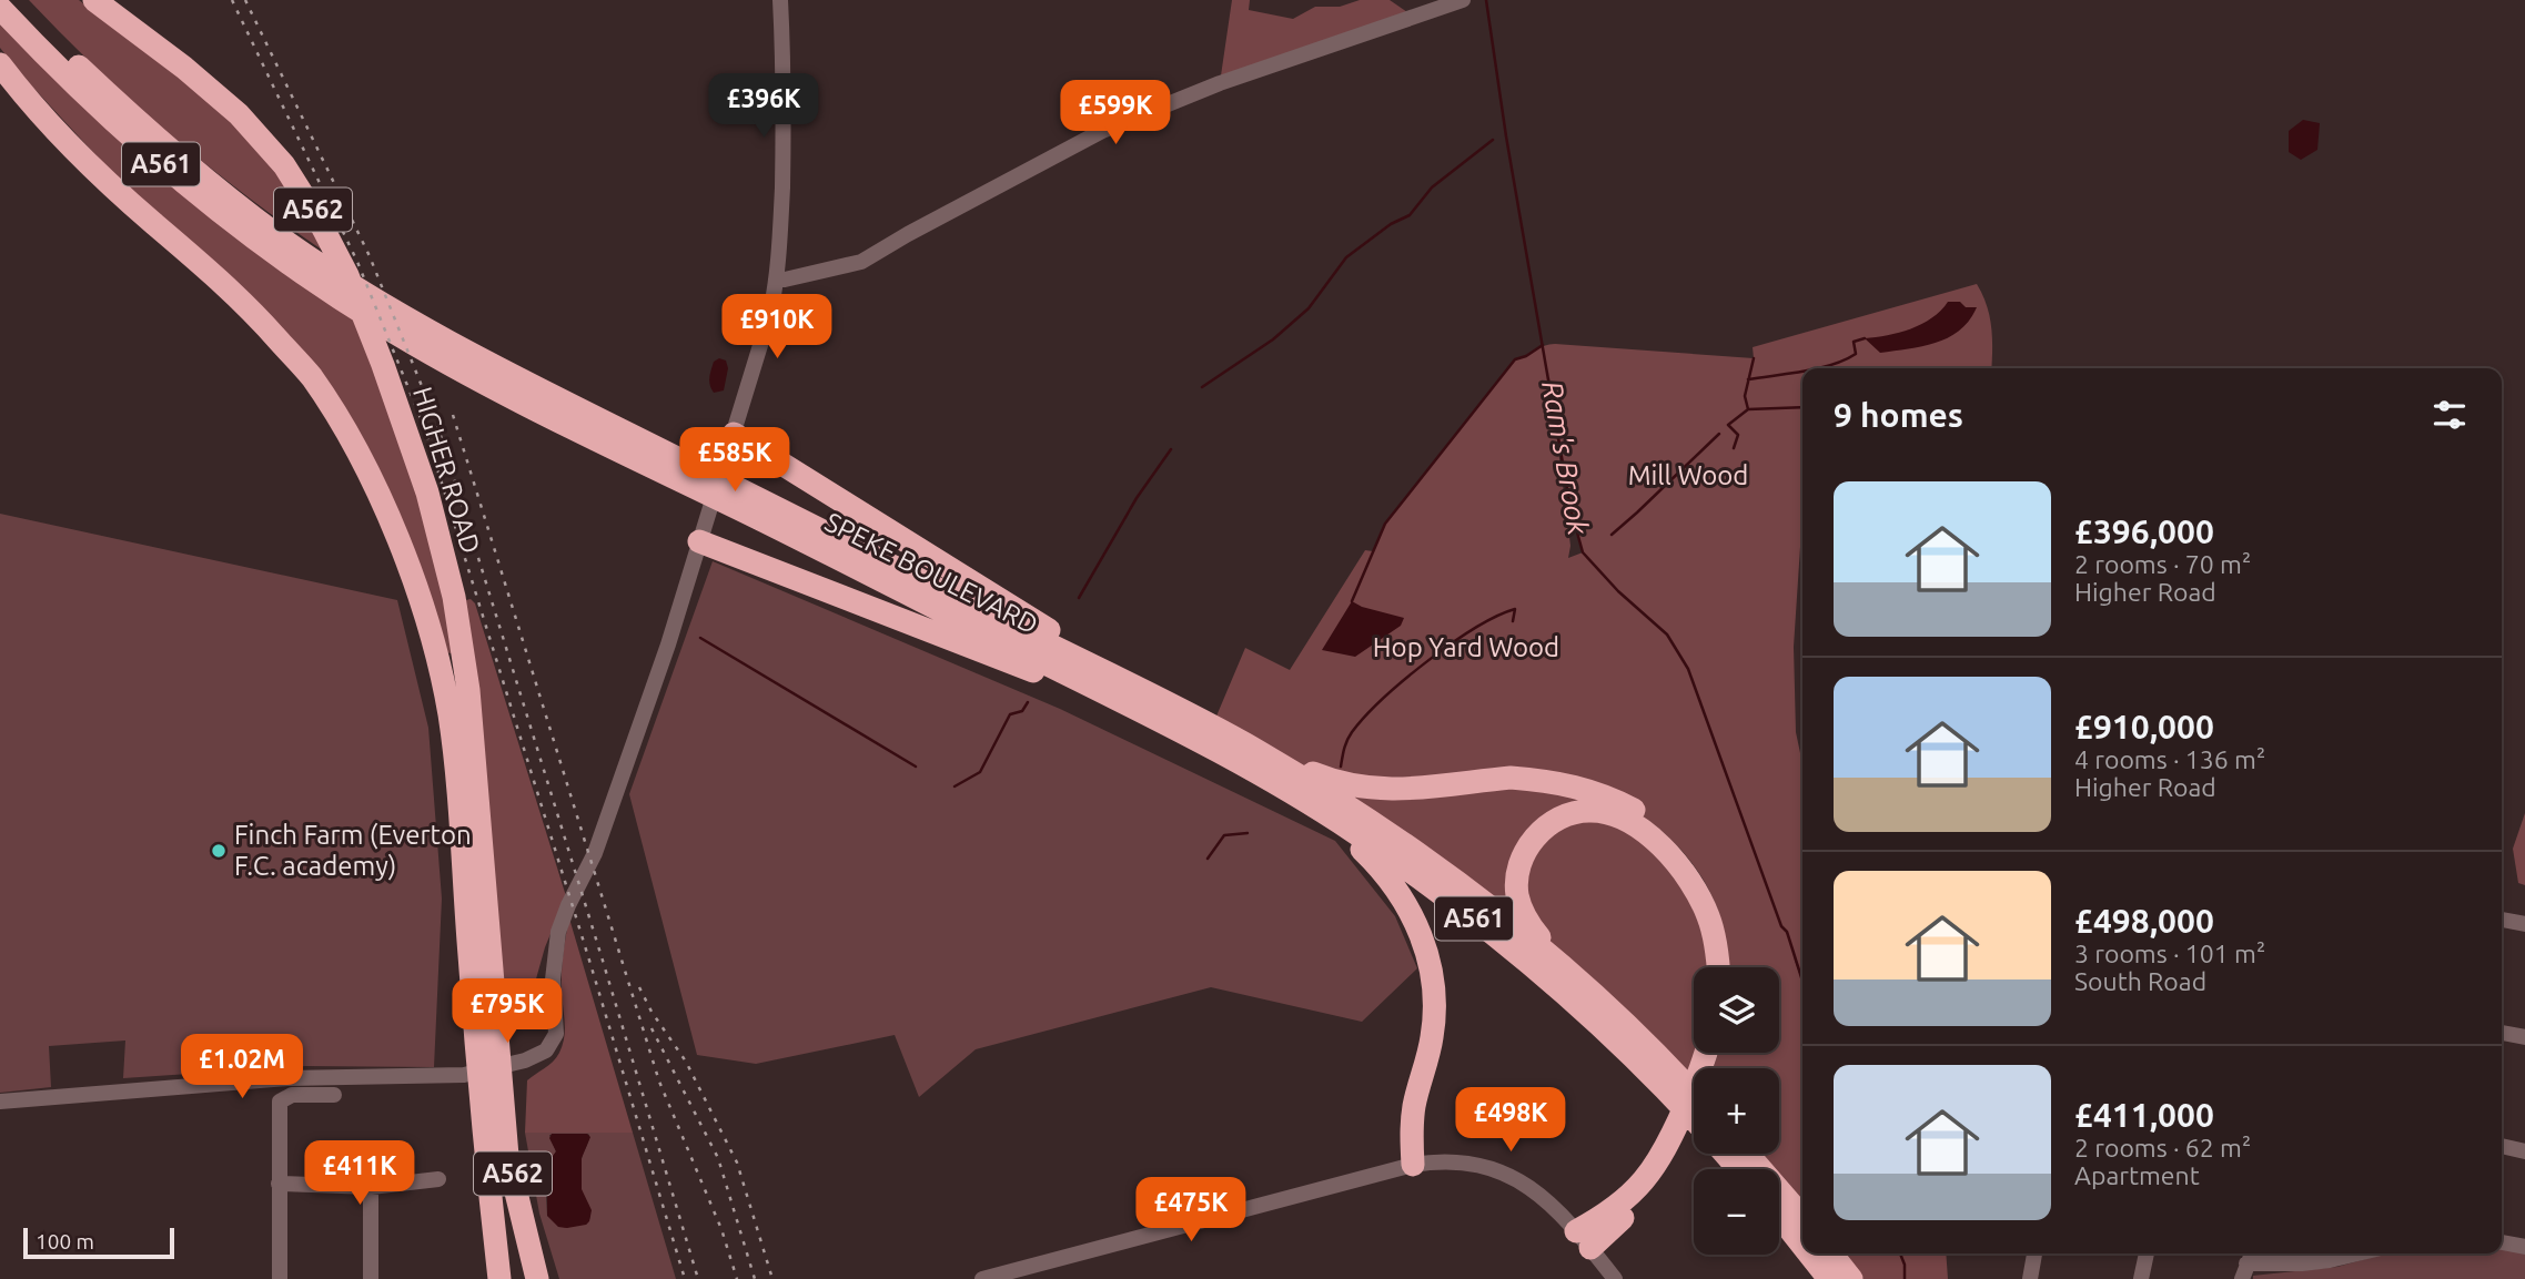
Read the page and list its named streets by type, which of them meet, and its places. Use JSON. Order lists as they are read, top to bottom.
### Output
{
  "streets": {
    "highway": [
      "A561",
      "A562",
      "HIGHER ROAD",
      "SPEKE BOULEVARD"
    ]
  },
  "water": ["Ram's Brook"],
  "parks": ["Mill Wood", "Hop Yard Wood"],
  "places": ["Finch Farm (Everton F.C. academy)"],
  "scale_bar": "100 m",
  "page": {
    "price": [
      "£396K",
      "£599K",
      "£910K",
      "£585K",
      "£795K",
      "£1.02M",
      "£498K",
      "£411K",
      "£475K"
    ],
    "heading": "9 homes",
    "list": [
      {
        "name": "£396,000",
        "note": "2 rooms · 70 m² · Higher Road"
      },
      {
        "name": "£910,000",
        "note": "4 rooms · 136 m² · Higher Road"
      },
      {
        "name": "£498,000",
        "note": "3 rooms · 101 m² · South Road"
      },
      {
        "name": "£411,000",
        "note": "2 rooms · 62 m² · Apartment"
      }
    ],
    "map_buttons": ["+", "−"],
    "scale": "100 m"
  }
}
